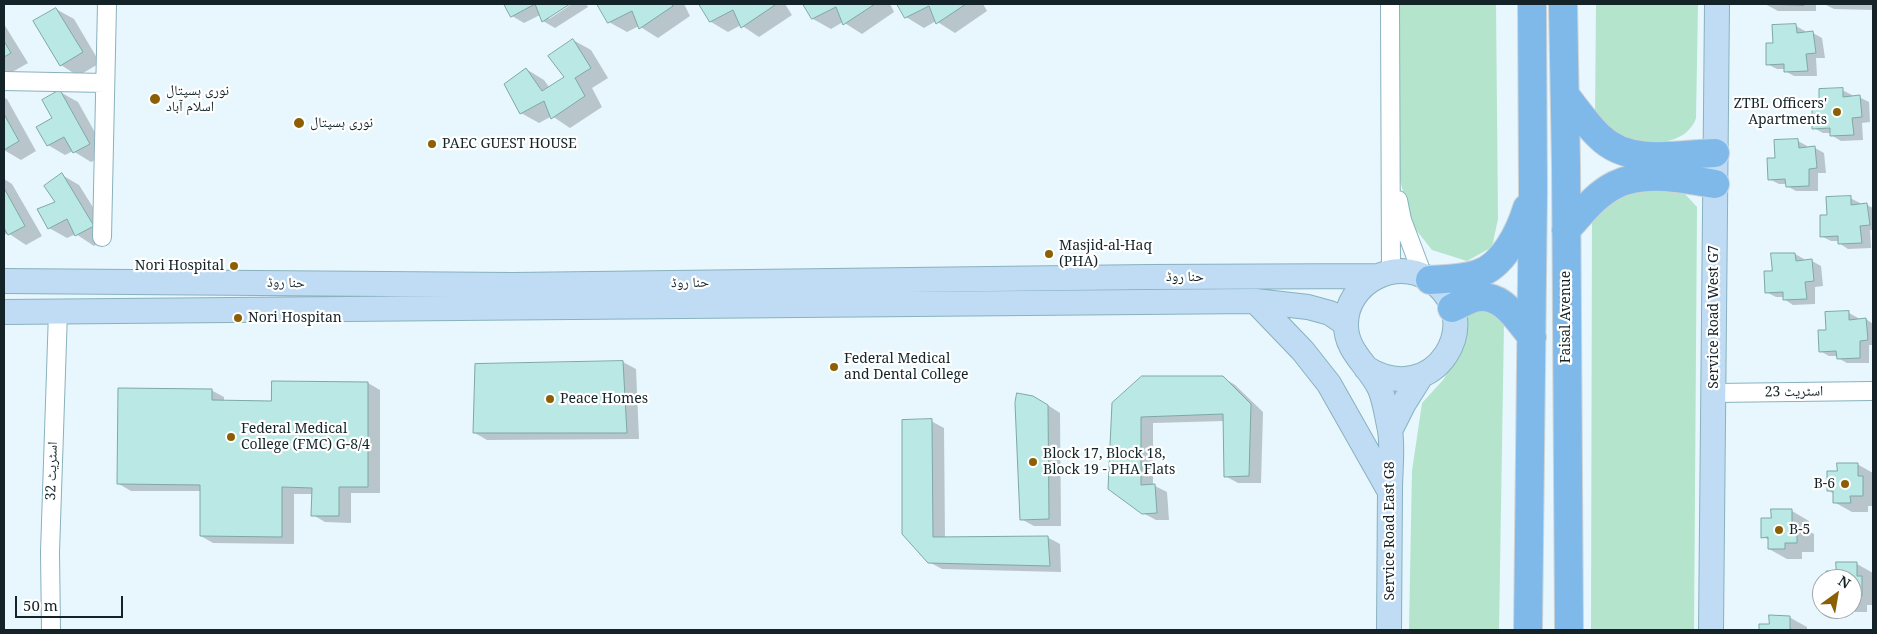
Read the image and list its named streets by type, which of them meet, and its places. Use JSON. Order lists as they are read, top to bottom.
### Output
{
  "streets": {
    "main road": ["Faisal Avenue"],
    "street": [
      "حنا روڈ",
      "Service Road West G7",
      "اسٹریٹ 23",
      "اسٹریٹ 32",
      "Service Road East G8"
    ]
  },
  "crossings": [
    ["حنا روڈ", "اسٹریٹ 32"],
    ["Service Road West G7", "اسٹریٹ 23"]
  ],
  "places": [
    "نوری ہسپتال اسلام آباد",
    "ZTBL Officers' Apartments",
    "نوری ہسپتال",
    "PAEC GUEST HOUSE",
    "Masjid-al-Haq (PHA)",
    "Nori Hospital",
    "Nori Hospitan",
    "Federal Medical and Dental College",
    "Peace Homes",
    "Federal Medical College (FMC) G-8/4",
    "Block 17, Block 18, Block 19 - PHA Flats",
    "B-6",
    "B-5"
  ],
  "scale_bar": "50 m",
  "north": "top right"
}
